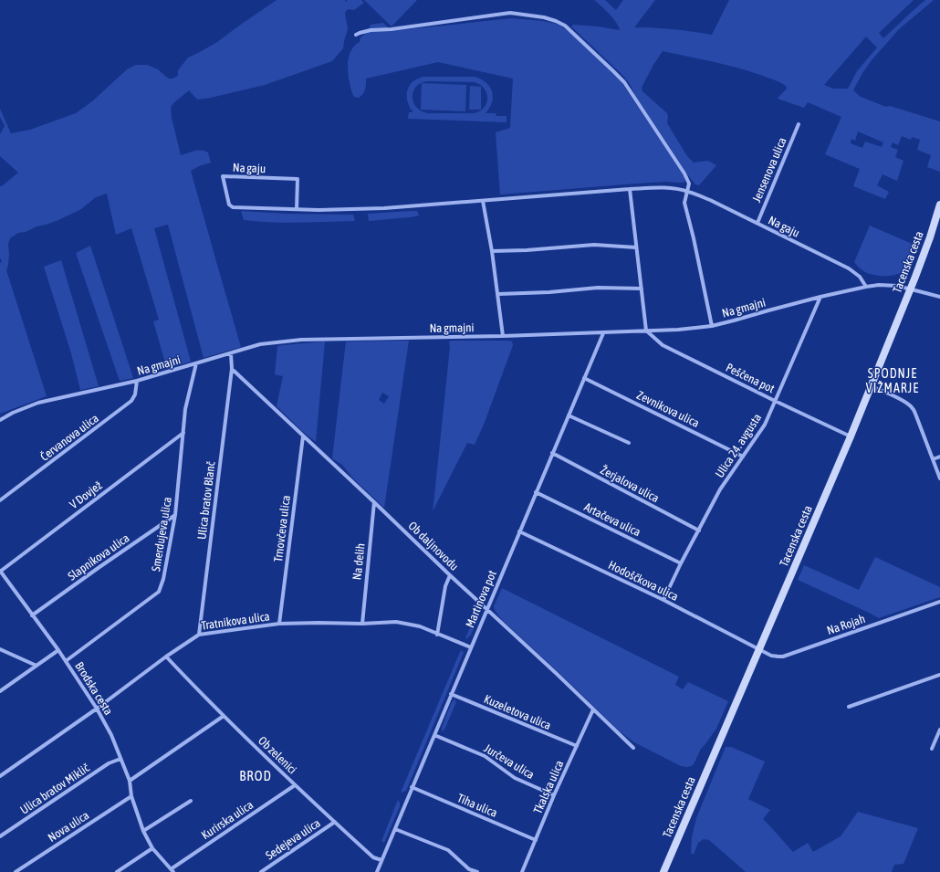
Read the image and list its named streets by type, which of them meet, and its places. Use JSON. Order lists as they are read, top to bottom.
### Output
{
  "streets": {
    "main road": ["Tacenska cesta"],
    "street": [
      "Na gaju",
      "Jensenova ulica",
      "Na gmajni",
      "Peščena pot",
      "Zevnikova ulica",
      "Červanova ulica",
      "Ulica 24. avgusta",
      "Žerjalova ulica",
      "V Dovjež",
      "Ulica bratov Blanč",
      "Artačeva ulica",
      "Trnovčeva ulica",
      "Smerdujeva ulica",
      "Ob daljnovodu",
      "Slapnikova ulica",
      "Na delih",
      "Hodoščkova ulica",
      "Martinova pot",
      "Tratnikova ulica",
      "Na Rojah",
      "Brodska cesta",
      "Kuzeletova ulica",
      "Ob zelenici",
      "Jurčeva ulica",
      "Tkalska ulica",
      "Ulica bratov Miklič",
      "Tiha ulica",
      "Kurirska ulica",
      "Nova ulica",
      "Sedejeva ulica"
    ]
  },
  "crossings": [
    ["Na gaju", "Jensenova ulica"],
    ["Na gaju", "Na gmajni"],
    ["Tacenska cesta", "Na gmajni"],
    ["Tacenska cesta", "Peščena pot"],
    ["Tacenska cesta", "Hodoščkova ulica"],
    ["Tacenska cesta", "Na Rojah"],
    ["Na gmajni", "Peščena pot"],
    ["Na gmajni", "Červanova ulica"],
    ["Na gmajni", "Ulica 24. avgusta"],
    ["Na gmajni", "Smerdujeva ulica"],
    ["Na gmajni", "Martinova pot"],
    ["Peščena pot", "Ulica 24. avgusta"],
    ["Zevnikova ulica", "Ulica 24. avgusta"],
    ["Zevnikova ulica", "Martinova pot"],
    ["Ulica 24. avgusta", "Žerjalova ulica"],
    ["Ulica 24. avgusta", "Artačeva ulica"],
    ["Ulica 24. avgusta", "Hodoščkova ulica"],
    ["Žerjalova ulica", "Martinova pot"],
    ["V Dovjež", "Smerdujeva ulica"],
    ["V Dovjež", "Brodska cesta"],
    ["Ulica bratov Blanč", "Ob daljnovodu"],
    ["Ulica bratov Blanč", "Tratnikova ulica"],
    ["Artačeva ulica", "Martinova pot"],
    ["Trnovčeva ulica", "Ob daljnovodu"],
    ["Trnovčeva ulica", "Tratnikova ulica"],
    ["Smerdujeva ulica", "Slapnikova ulica"],
    ["Smerdujeva ulica", "Brodska cesta"],
    ["Ob daljnovodu", "Na delih"],
    ["Ob daljnovodu", "Martinova pot"],
    ["Ob daljnovodu", "Tkalska ulica"],
    ["Slapnikova ulica", "Brodska cesta"],
    ["Na delih", "Tratnikova ulica"],
    ["Hodoščkova ulica", "Martinova pot"],
    ["Hodoščkova ulica", "Na Rojah"],
    ["Martinova pot", "Tratnikova ulica"],
    ["Martinova pot", "Kuzeletova ulica"],
    ["Martinova pot", "Ob zelenici"],
    ["Martinova pot", "Jurčeva ulica"],
    ["Martinova pot", "Tiha ulica"],
    ["Tratnikova ulica", "Brodska cesta"],
    ["Tratnikova ulica", "Ob zelenici"],
    ["Brodska cesta", "Ulica bratov Miklič"],
    ["Brodska cesta", "Kurirska ulica"],
    ["Brodska cesta", "Nova ulica"],
    ["Kuzeletova ulica", "Tkalska ulica"],
    ["Ob zelenici", "Kurirska ulica"],
    ["Ob zelenici", "Sedejeva ulica"],
    ["Jurčeva ulica", "Tkalska ulica"],
    ["Tkalska ulica", "Tiha ulica"]
  ],
  "districts": ["SPODNJE VIŽMARJE", "BROD"]
}
